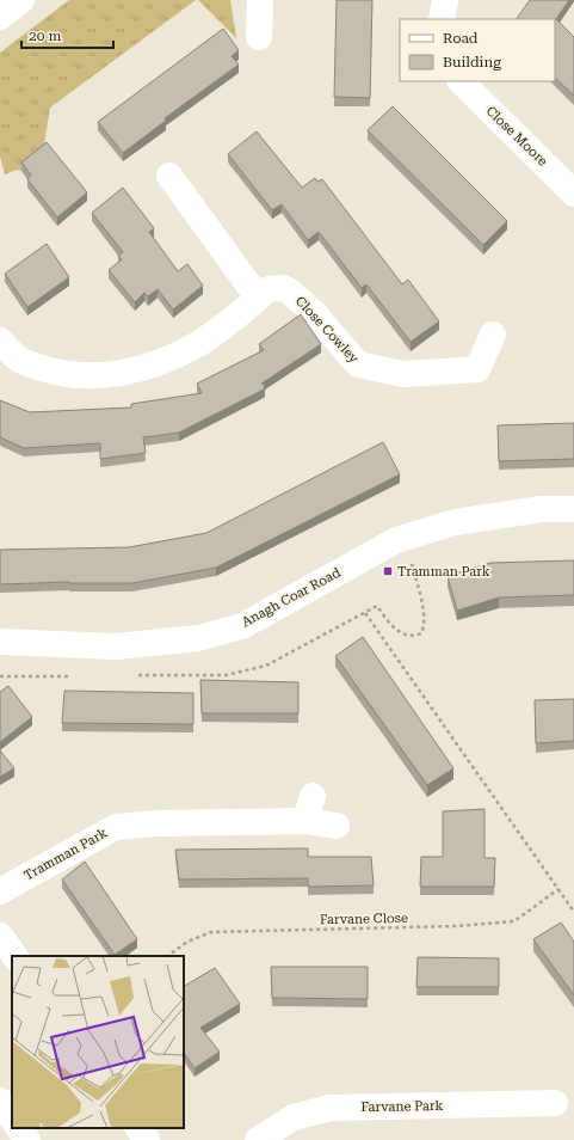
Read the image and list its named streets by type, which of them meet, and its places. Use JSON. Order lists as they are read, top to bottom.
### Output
{
  "streets": {
    "main road": [
      "Close Moore",
      "Close Cowley",
      "Anagh Coar Road",
      "Tramman Park",
      "Farvane Park"
    ],
    "path": ["Farvane Close"]
  },
  "places": {
    "transit": ["Tramman Park"]
  },
  "legend": ["Road", "Building"],
  "scale_bar": "20 m"
}
